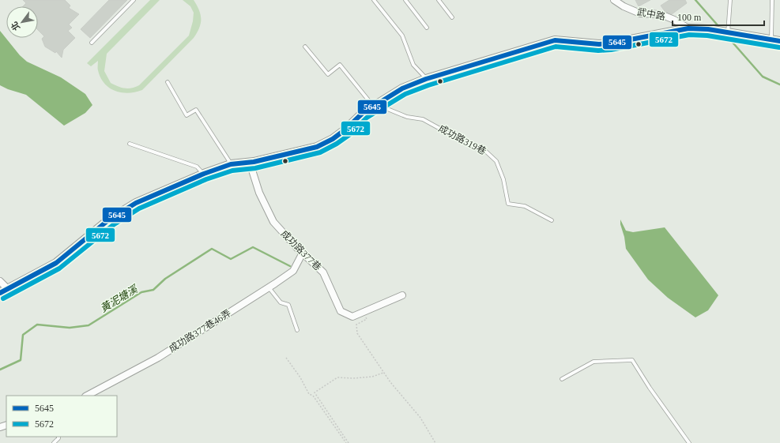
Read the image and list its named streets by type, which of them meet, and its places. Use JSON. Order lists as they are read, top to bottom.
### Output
{
  "streets": {
    "street": ["武中路", "成功路377巷", "成功路377巷46弄"],
    "lane": ["成功路319巷"]
  },
  "crossings": [
    ["成功路377巷", "成功路377巷46弄"]
  ],
  "water": ["黃泥塘溪"],
  "lines": ["transit line 5645", "transit line 5672"],
  "legend": ["5645", "5672"],
  "scale_bar": "100 m",
  "north": "bottom left"
}
